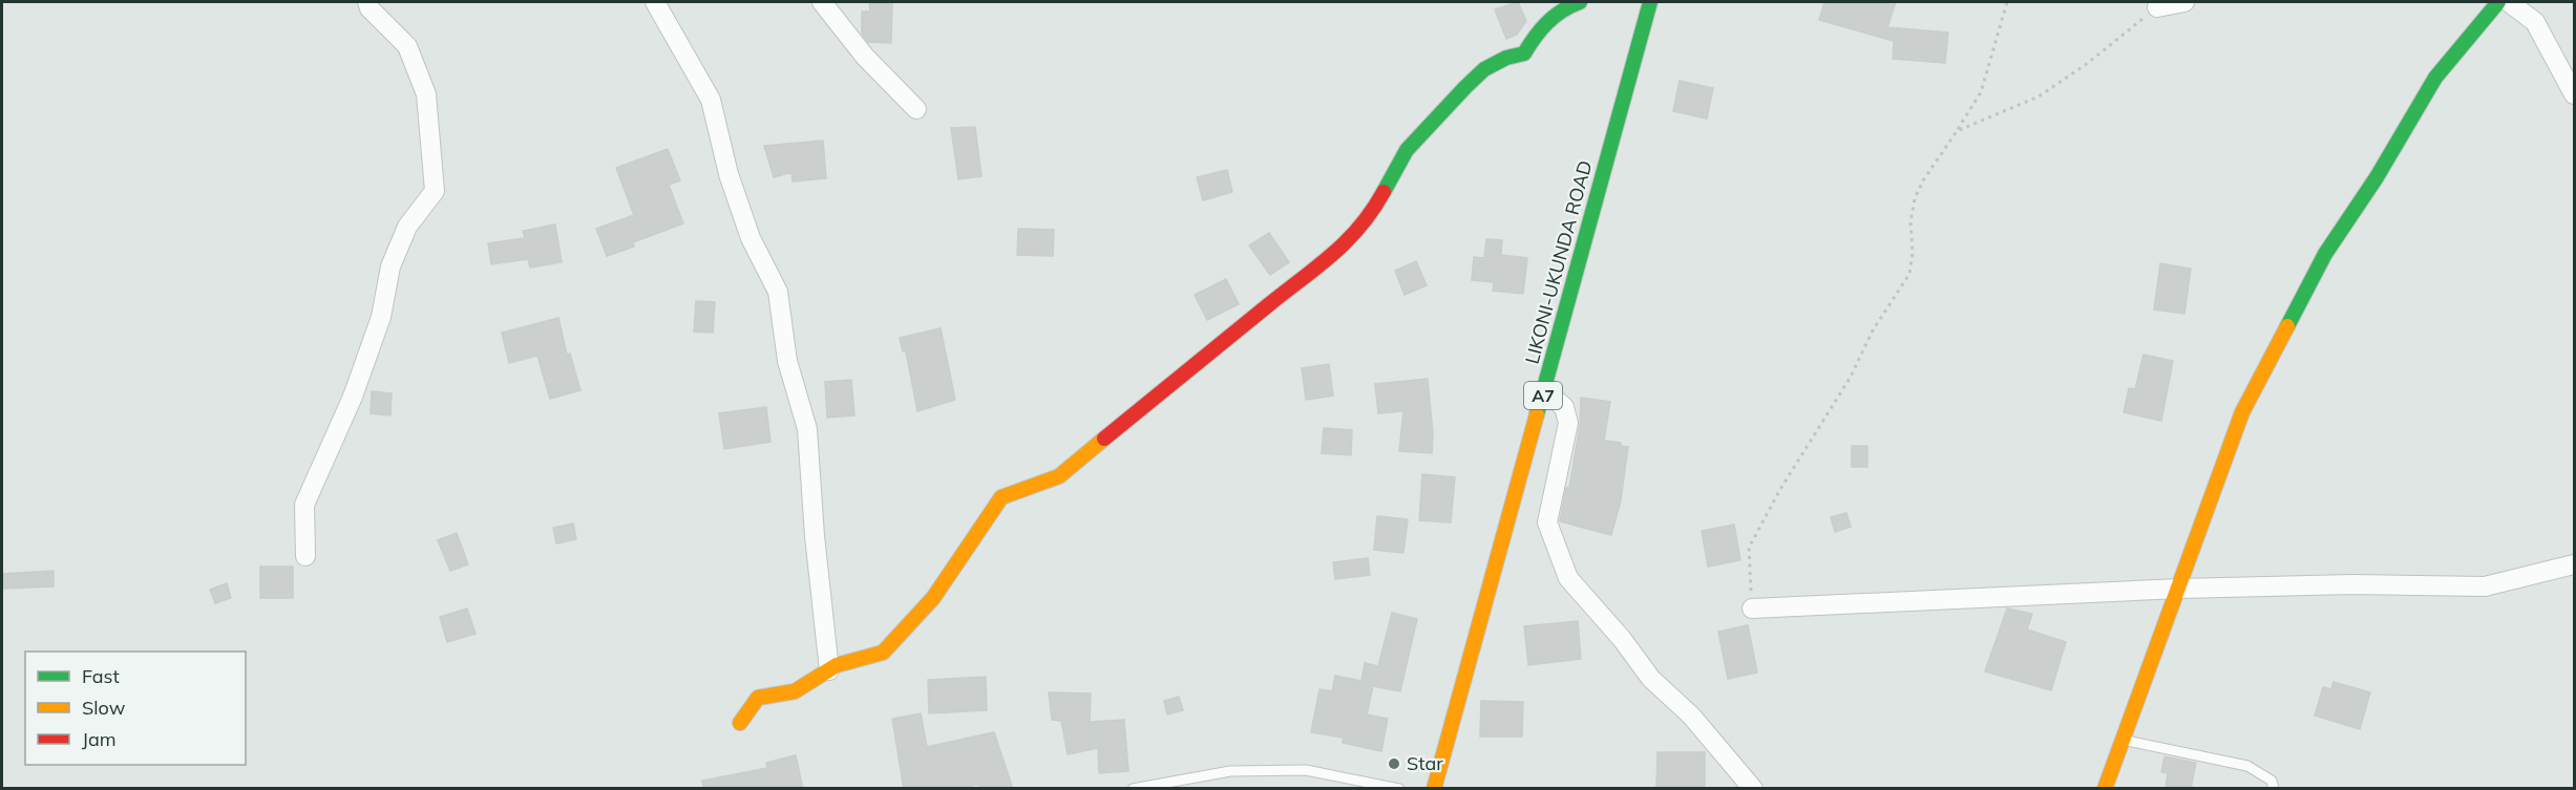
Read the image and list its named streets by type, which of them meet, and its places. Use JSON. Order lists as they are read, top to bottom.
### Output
{
  "streets": {
    "main road": ["LIKONI-UKUNDA ROAD", "A7"]
  },
  "places": ["Star"],
  "legend": ["Fast", "Slow", "Jam"]
}
